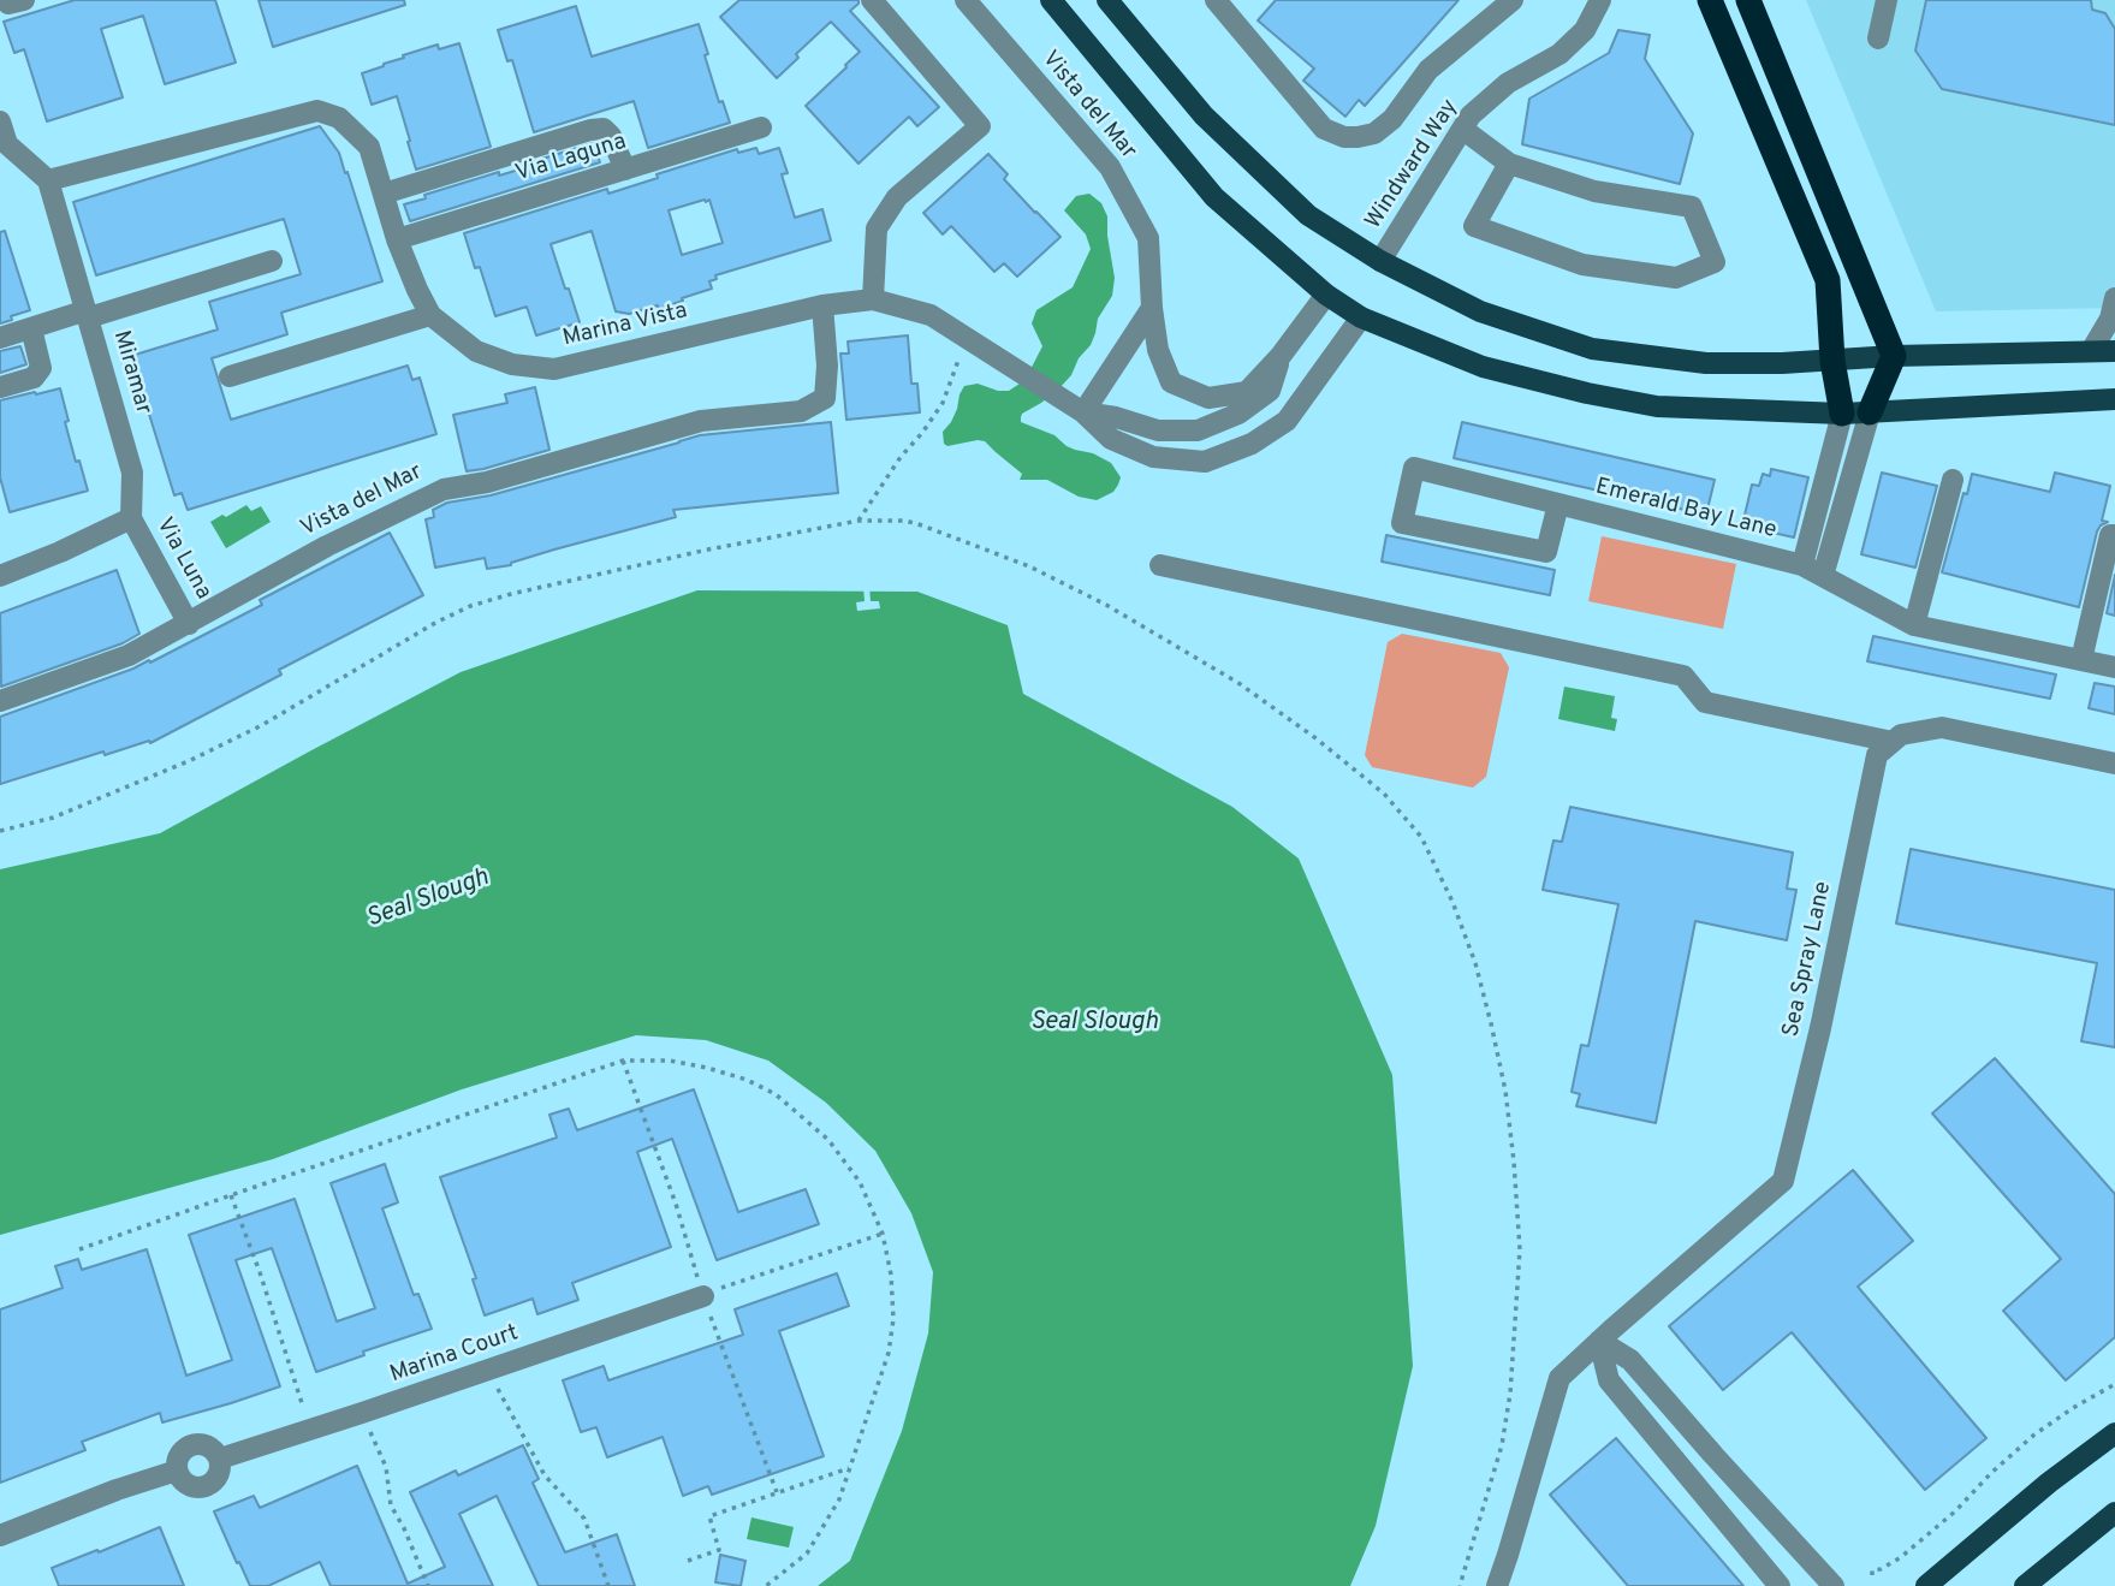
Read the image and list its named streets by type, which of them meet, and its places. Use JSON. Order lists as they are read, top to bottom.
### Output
{
  "streets": {
    "street": [
      "Vista del Mar",
      "Via Laguna",
      "Windward Way",
      "Marina Vista",
      "Miramar",
      "Emerald Bay Lane",
      "Via Luna",
      "Sea Spray Lane",
      "Marina Court"
    ]
  },
  "crossings": [
    ["Vista del Mar", "Marina Vista"],
    ["Vista del Mar", "Via Luna"],
    ["Via Laguna", "Marina Vista"],
    ["Marina Vista", "Miramar"],
    ["Miramar", "Via Luna"]
  ],
  "water": ["Seal Slough"]
}
